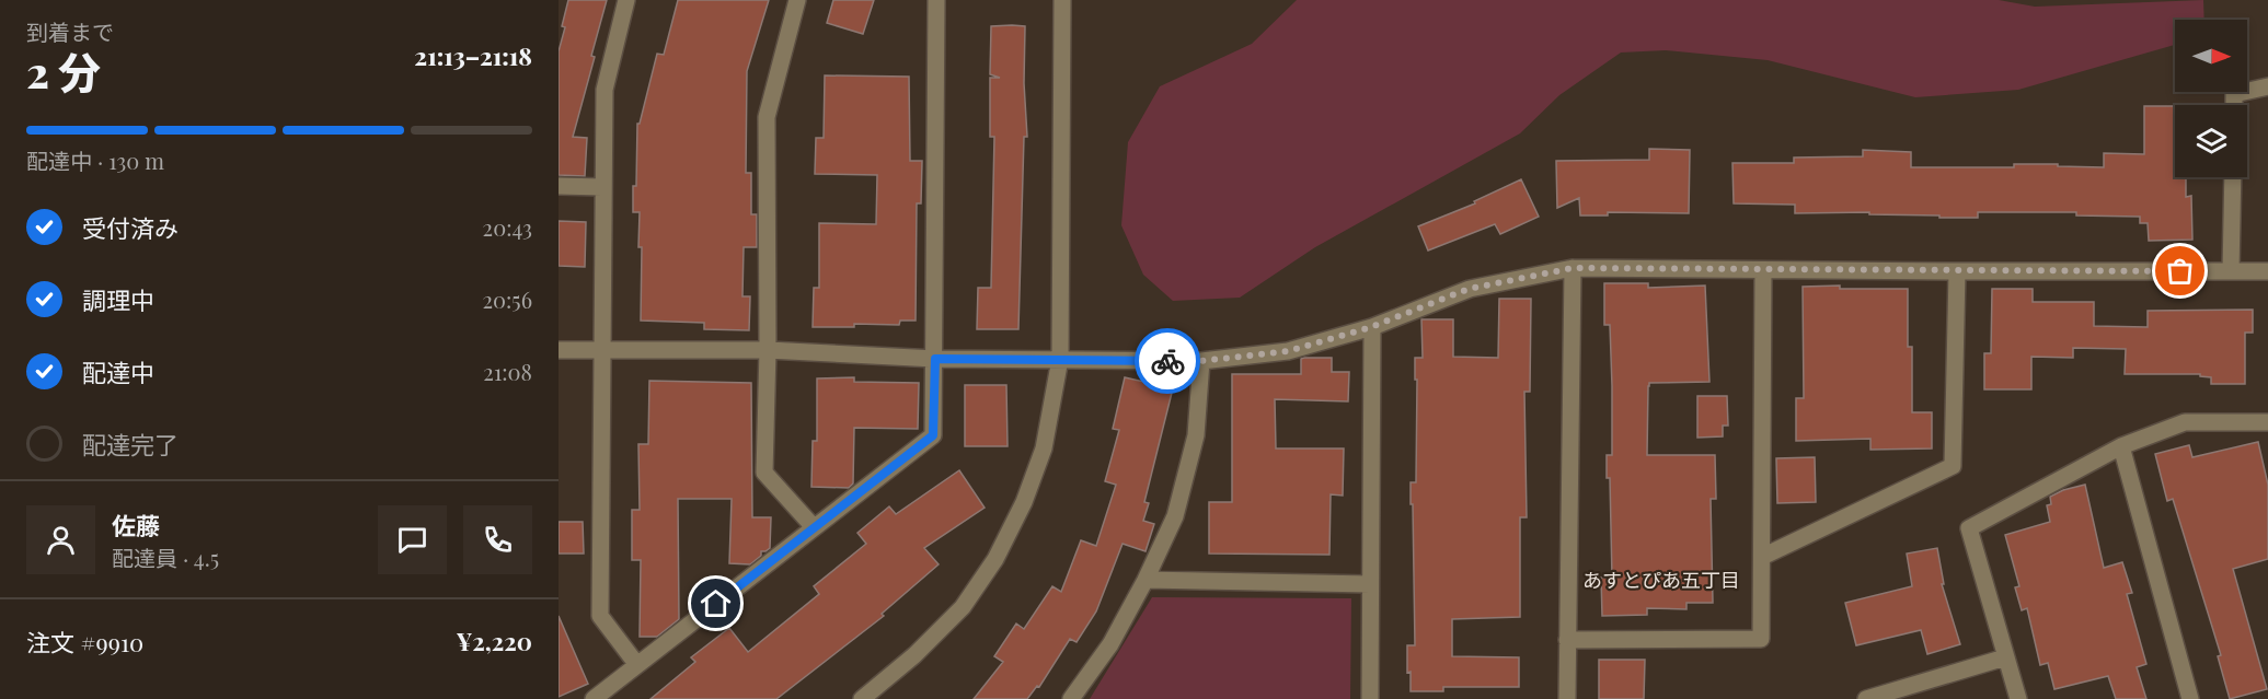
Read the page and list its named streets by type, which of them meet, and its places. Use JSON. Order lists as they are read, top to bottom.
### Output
{
  "districts": ["あすとぴあ五丁目"],
  "north": "right",
  "page": {
    "heading": ["2 分", "到着まで", "21:13–21:18"],
    "panel": [
      "佐藤",
      "配達員 · 4.5",
      "注文 #9910",
      "¥2,220"
    ],
    "bar": "配達中 · 130 m",
    "list": [
      ["受付済み", "20:43"],
      ["調理中", "20:56"],
      ["配達中", "21:08"],
      "配達完了"
    ]
  }
}
